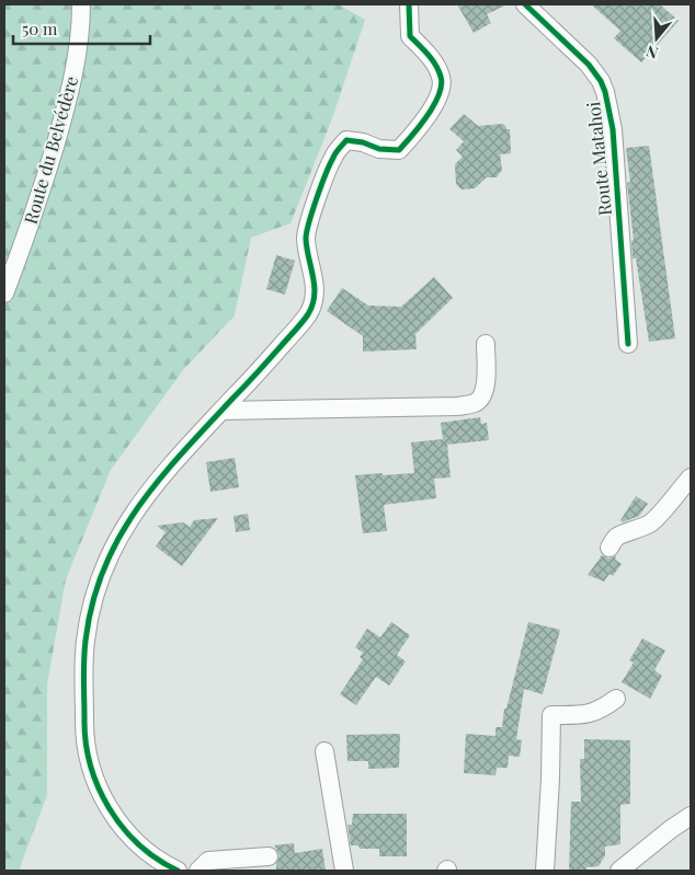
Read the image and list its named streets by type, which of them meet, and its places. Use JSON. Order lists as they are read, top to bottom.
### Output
{
  "streets": {
    "street": ["Route du Belvédère", "Route Matahoi"]
  },
  "scale_bar": "50 m",
  "north": "bottom"
}
